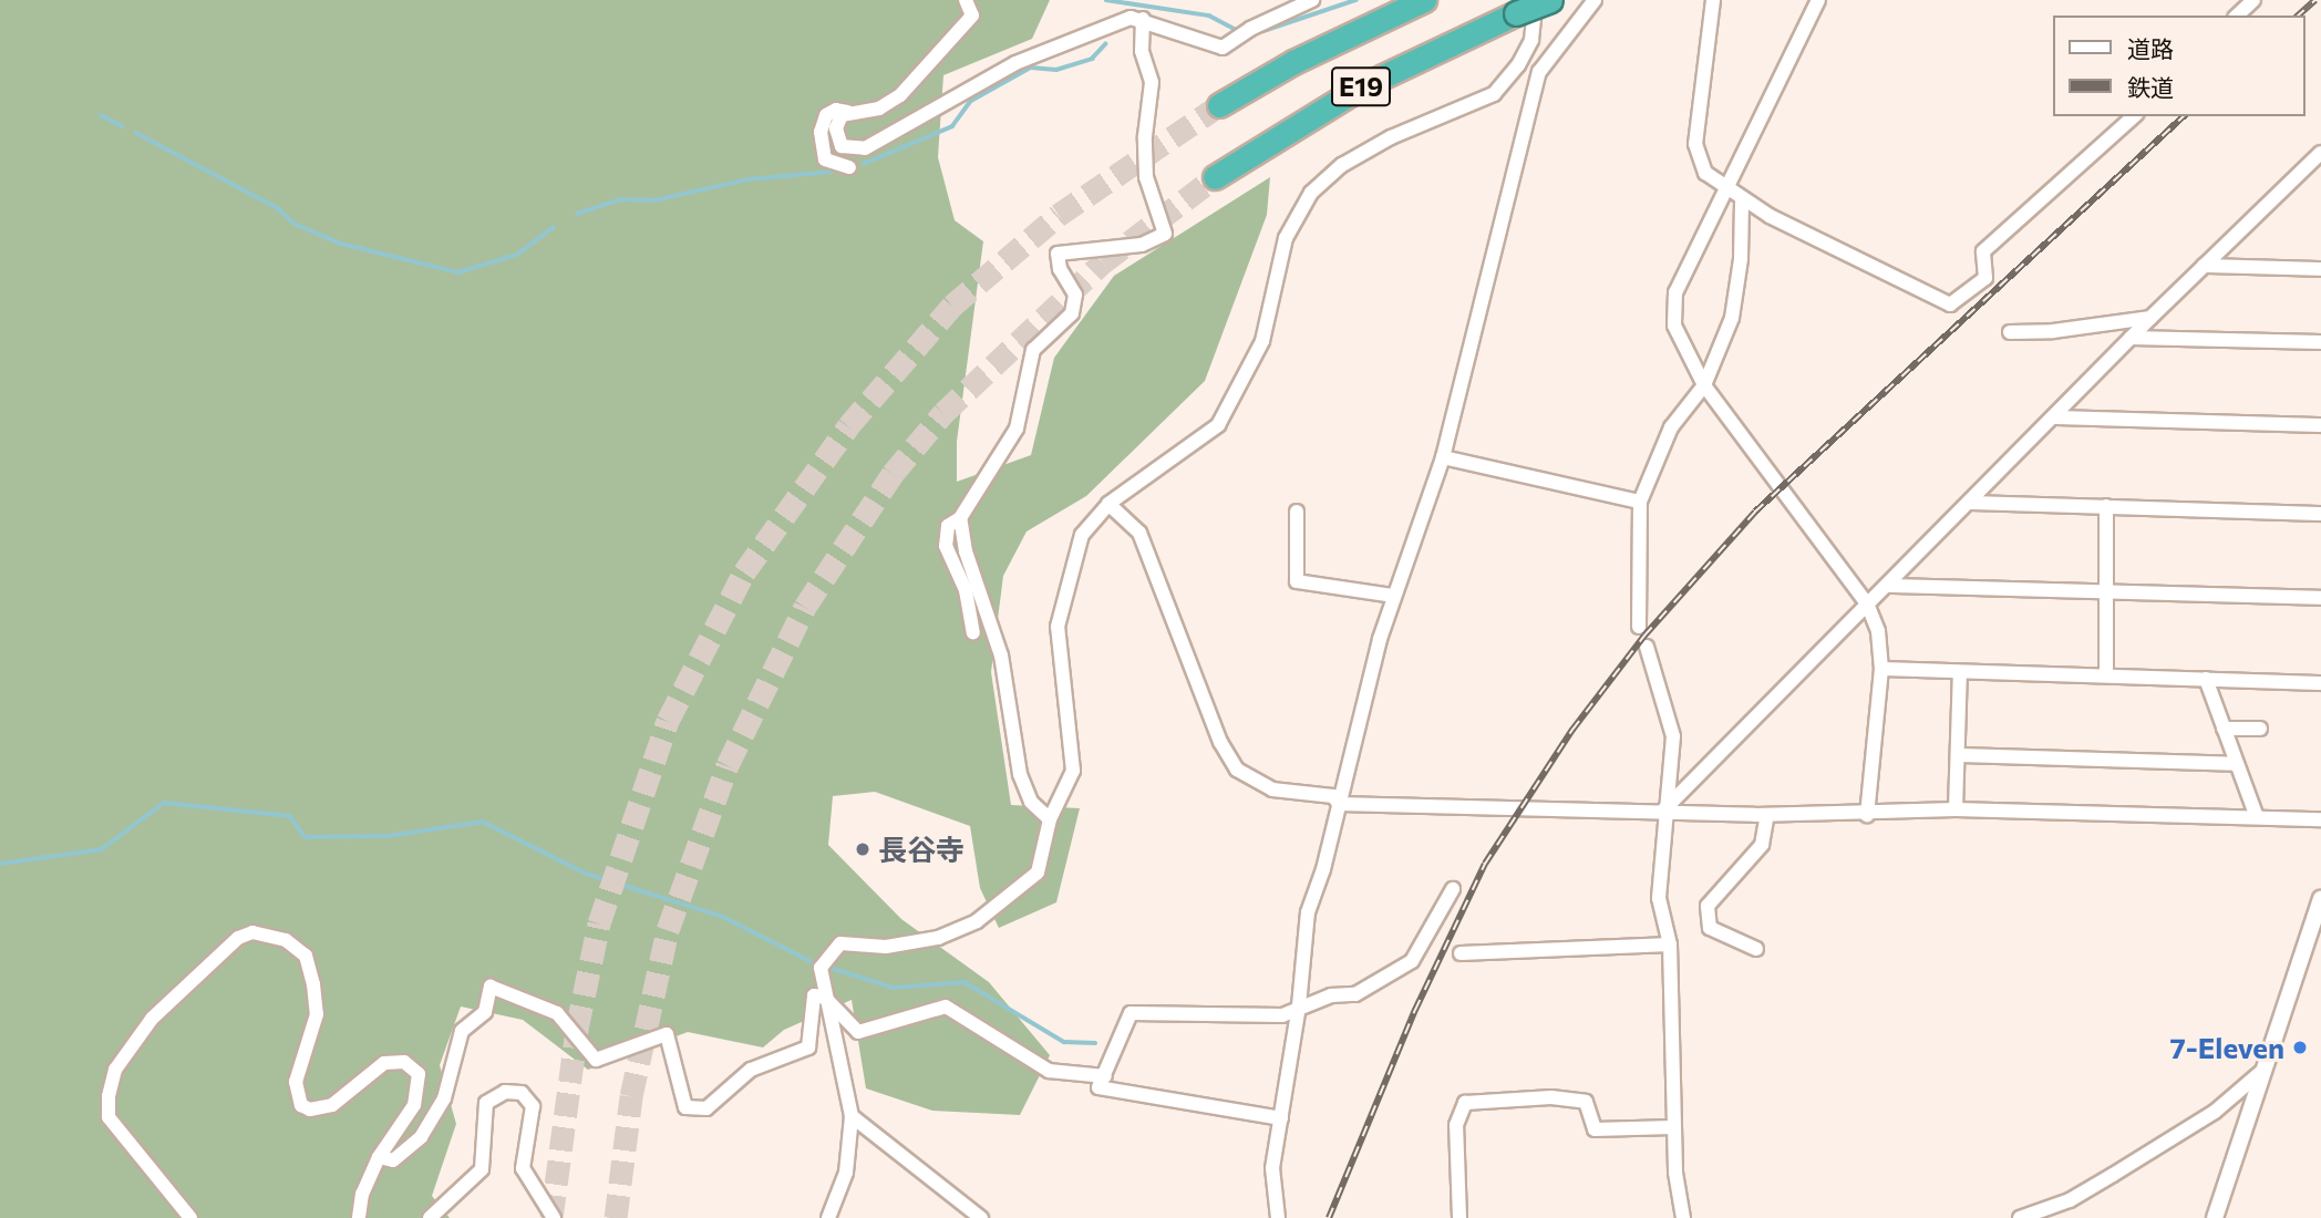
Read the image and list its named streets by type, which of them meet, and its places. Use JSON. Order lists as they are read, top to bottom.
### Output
{
  "streets": {
    "highway": ["E19"]
  },
  "places": ["長谷寺", "7-Eleven"],
  "legend": ["道路", "鉄道"]
}
